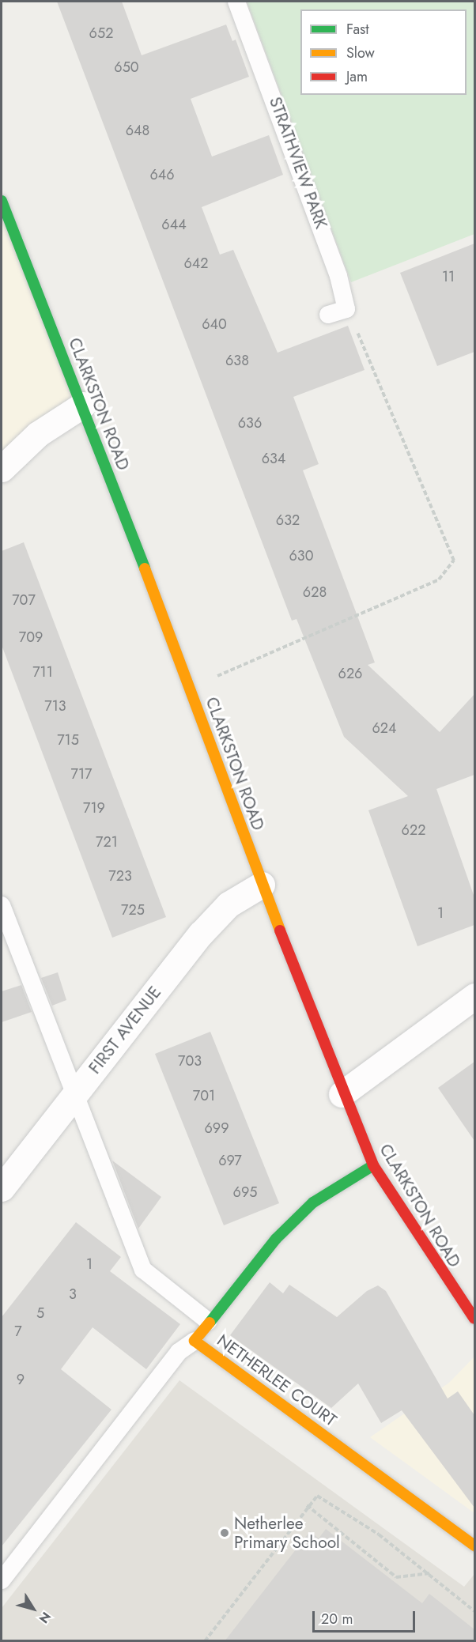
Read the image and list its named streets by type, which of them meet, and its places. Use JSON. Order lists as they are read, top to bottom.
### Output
{
  "streets": {
    "main road": ["CLARKSTON ROAD", "NETHERLEE COURT"],
    "street": ["FIRST AVENUE"],
    "lane": ["STRATHVIEW PARK"]
  },
  "crossings": [
    ["CLARKSTON ROAD", "FIRST AVENUE"],
    ["CLARKSTON ROAD", "NETHERLEE COURT"]
  ],
  "places": ["Netherlee Primary School"],
  "house_numbers": [
    "652",
    "650",
    "648",
    "646",
    "644",
    "642",
    "11",
    "640",
    "638",
    "636",
    "634",
    "632",
    "630",
    "628",
    "707",
    "709",
    "711",
    "626",
    "713",
    "624",
    "715",
    "717",
    "719",
    "622",
    "721",
    "723",
    "725",
    "1",
    "703",
    "701",
    "699",
    "697",
    "695",
    "1",
    "3",
    "5",
    "7",
    "9"
  ],
  "legend": ["Fast", "Slow", "Jam"],
  "scale_bar": "20 m",
  "north": "bottom right"
}
